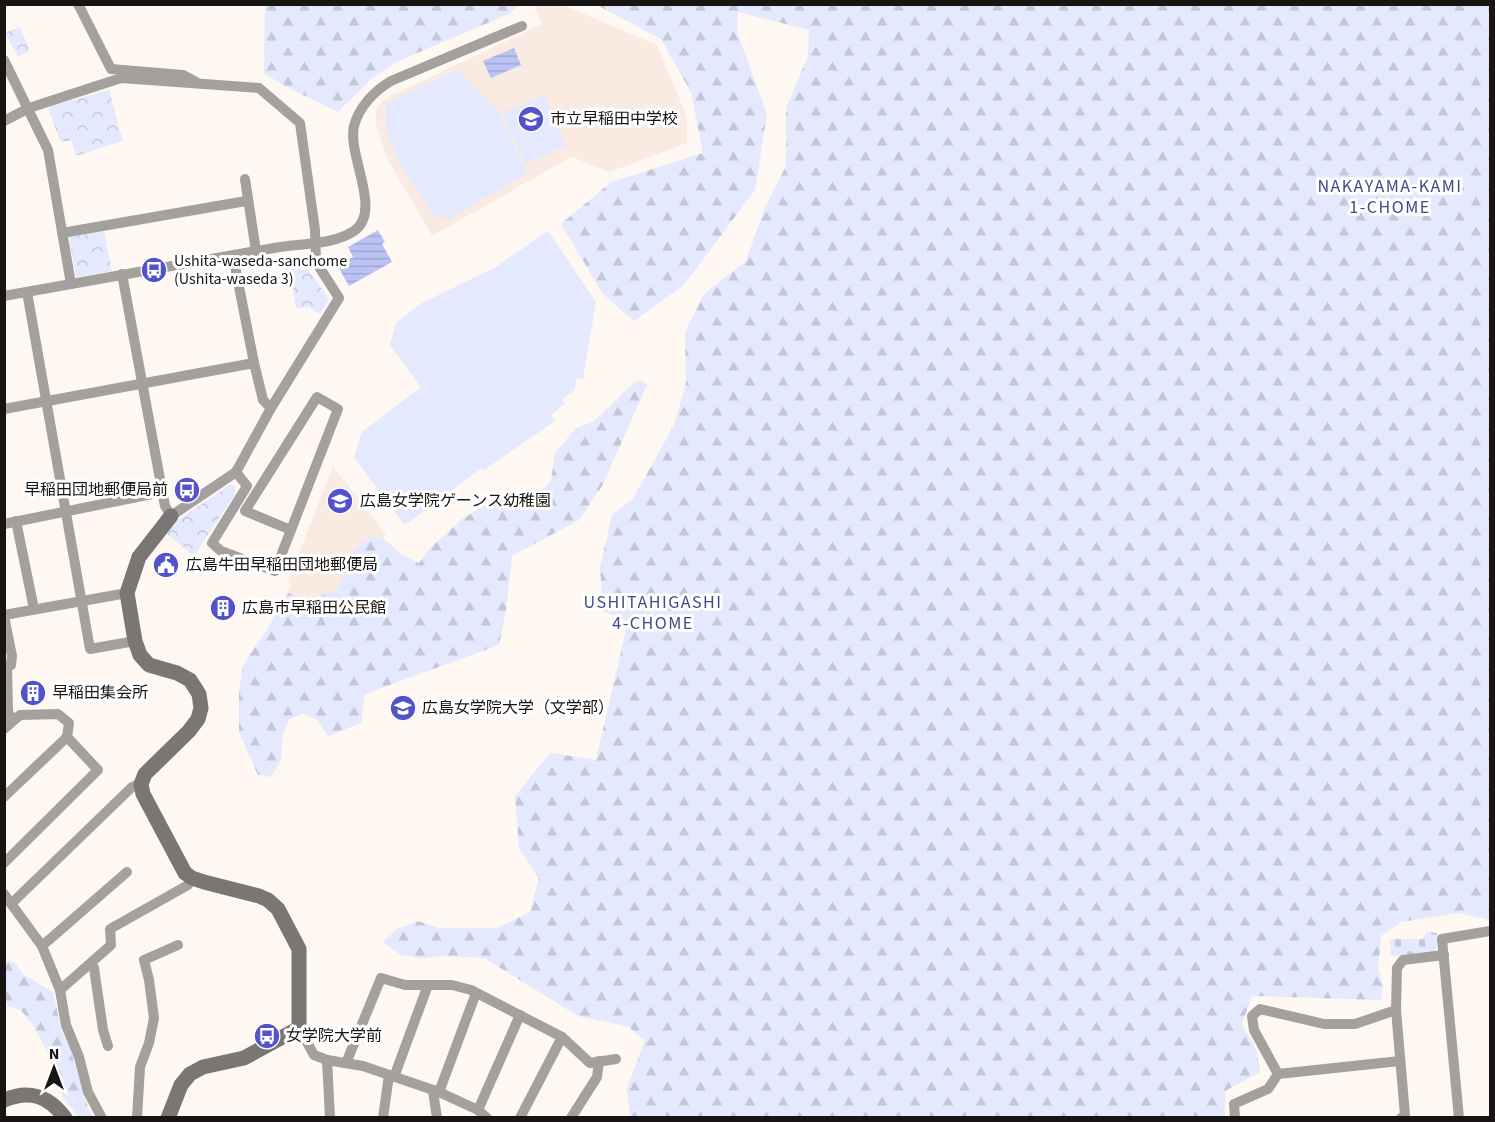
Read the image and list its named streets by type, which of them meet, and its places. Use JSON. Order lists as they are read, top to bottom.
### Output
{
  "districts": ["NAKAYAMA-KAMI 1-CHOME", "USHITAHIGASHI 4-CHOME"],
  "places": {
    "school or university": ["市立早稲田中学校", "広島女学院ゲーンス幼稚園", "広島女学院大学（文学部）"],
    "bus stop": ["Ushita-waseda-sanchome (Ushita-waseda 3)", "早稲田団地郵便局前", "女学院大学前"],
    "public building": ["広島牛田早稲田団地郵便局"],
    "building": ["広島市早稲田公民館", "早稲田集会所"]
  },
  "north": "top"
}
